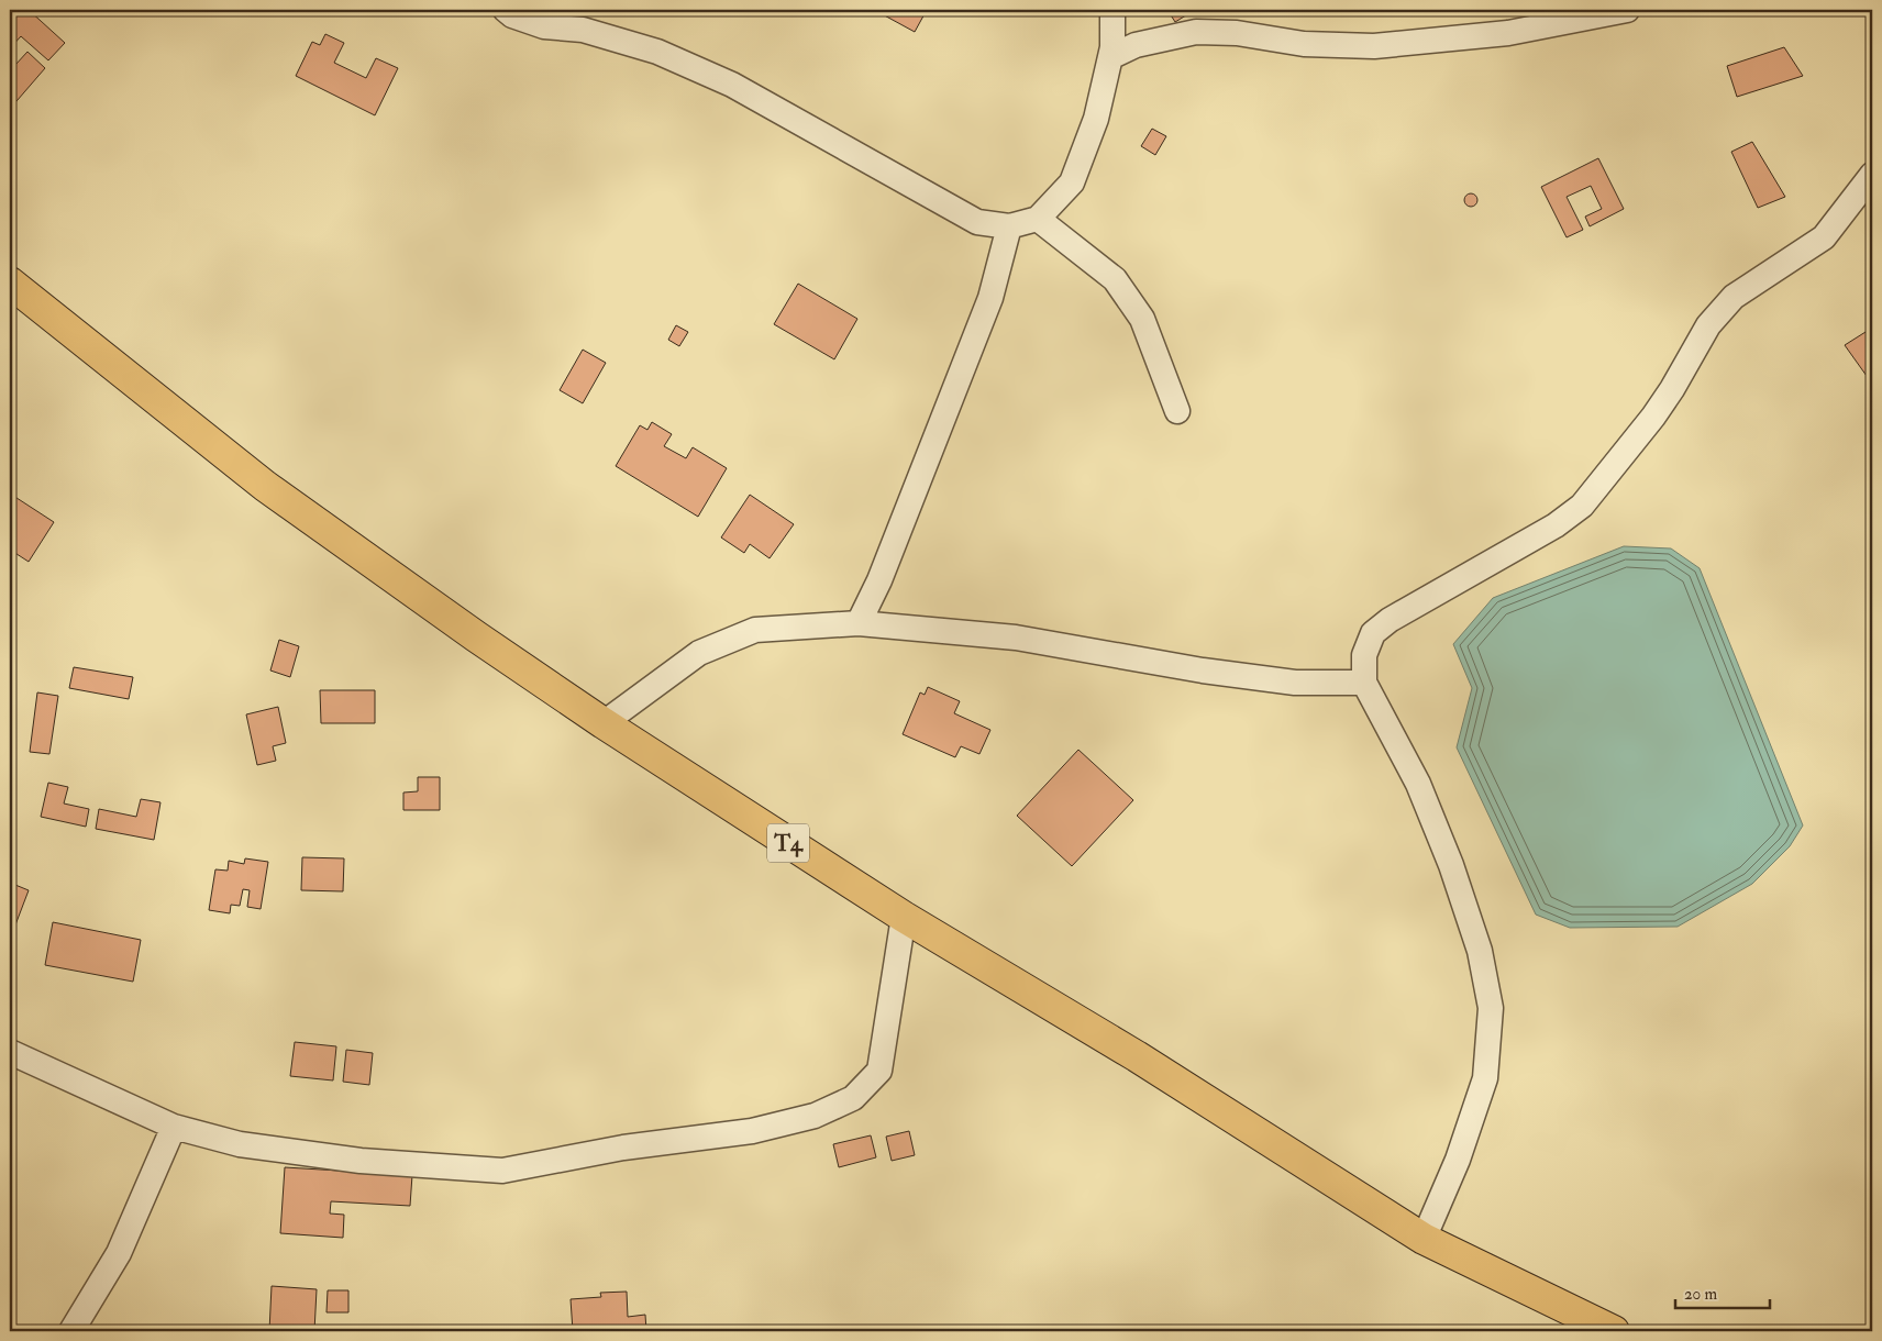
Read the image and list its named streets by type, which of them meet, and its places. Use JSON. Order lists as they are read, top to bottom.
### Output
{
  "streets": {
    "highway": ["T4"]
  },
  "scale_bar": "20 m"
}
